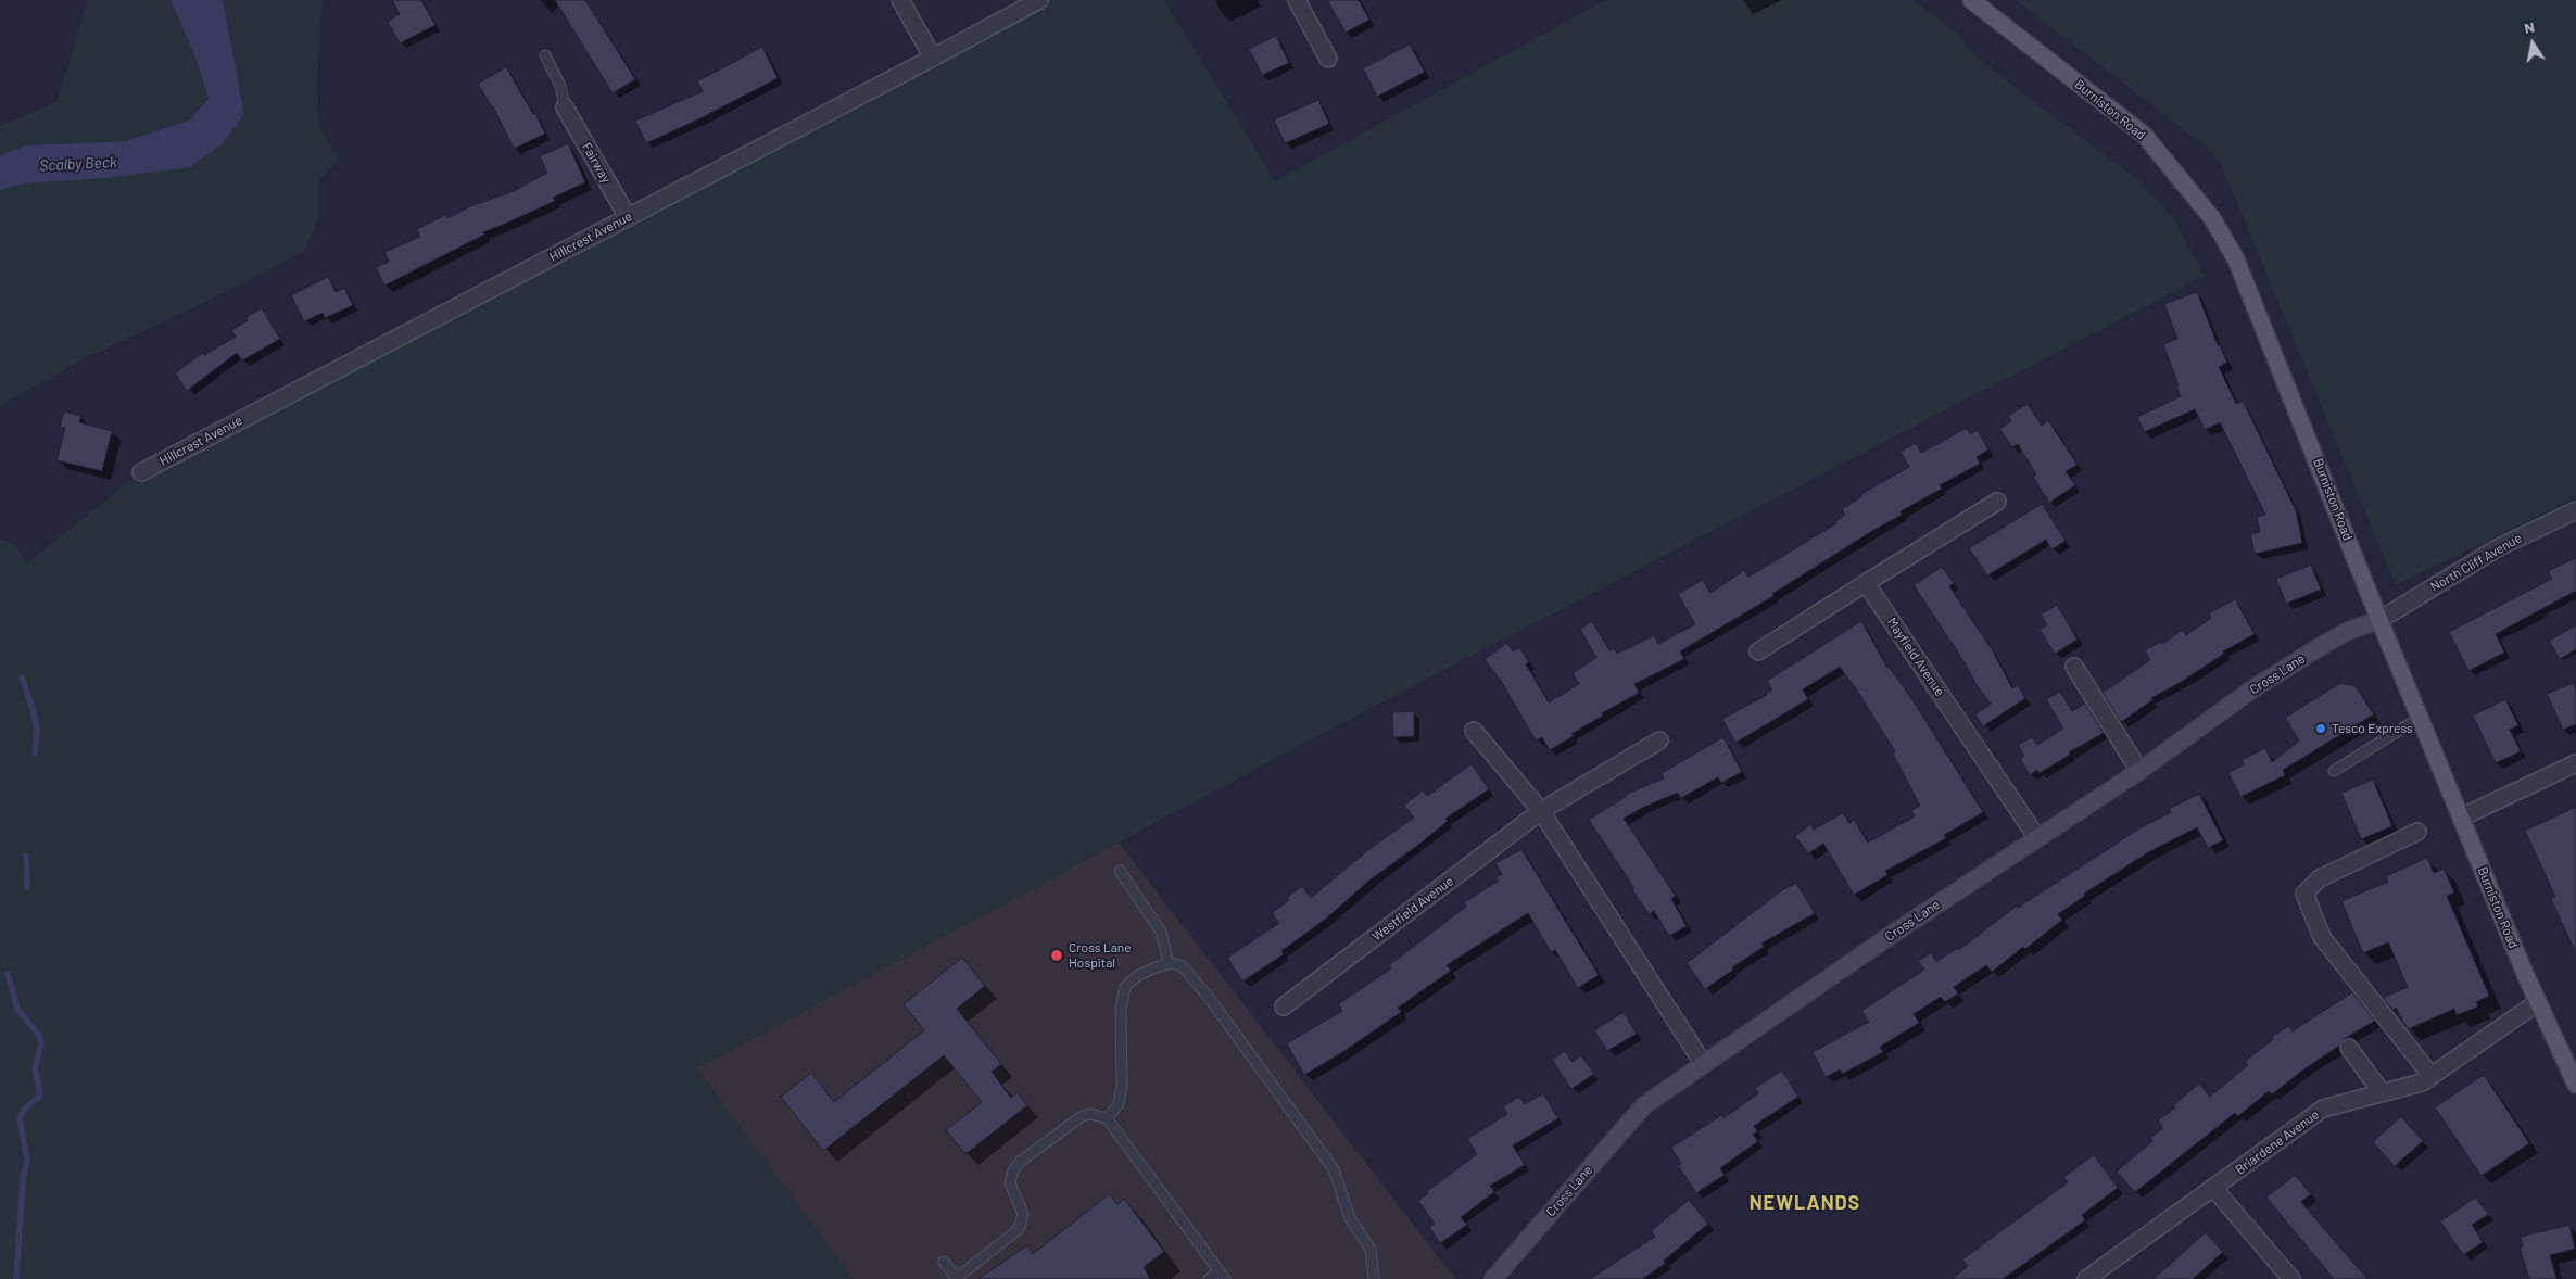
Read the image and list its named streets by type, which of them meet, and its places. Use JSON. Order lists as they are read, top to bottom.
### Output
{
  "streets": {
    "main road": ["Burniston Road"],
    "street": [
      "Fairway",
      "Hillcrest Avenue",
      "North Cliff Avenue",
      "Mayfield Avenue",
      "Cross Lane",
      "Westfield Avenue",
      "Briardene Avenue"
    ]
  },
  "crossings": [
    ["Burniston Road", "North Cliff Avenue"],
    ["Burniston Road", "Cross Lane"],
    ["Burniston Road", "Briardene Avenue"],
    ["Fairway", "Hillcrest Avenue"],
    ["North Cliff Avenue", "Cross Lane"],
    ["Mayfield Avenue", "Cross Lane"]
  ],
  "districts": ["NEWLANDS"],
  "water": ["Scalby Beck"],
  "places": ["Tesco Express", "Cross Lane Hospital"],
  "north": "top"
}
